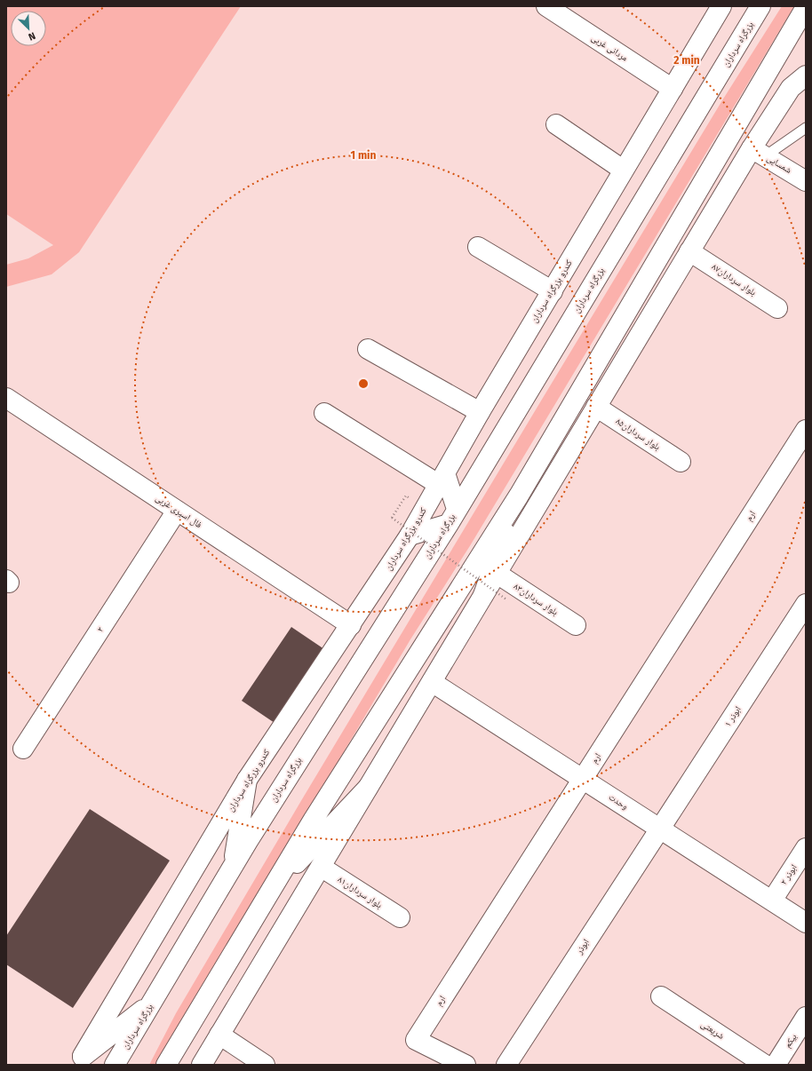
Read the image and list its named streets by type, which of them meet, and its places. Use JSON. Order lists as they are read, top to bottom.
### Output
{
  "streets": {
    "main road": [
      "بزرگراه سرداران",
      "مردانی غربی",
      "شمسایی",
      "بلوار سرداران۸۷",
      "کندرو بزرگراه سرداران",
      "بلوار سرداران۸۵",
      "فال اسیری غربی",
      "ارم",
      "بلوار سرداران۸۳",
      "۲",
      "ابوذر ۱",
      "وحدت",
      "ابوذر ۲",
      "بلوار سرداران۸۱",
      "ابوذر",
      "شریعتی",
      "بیکم"
    ]
  },
  "crossings": [
    ["مردانی غربی", "کندرو بزرگراه سرداران"],
    ["کندرو بزرگراه سرداران", "فال اسیری غربی"],
    ["فال اسیری غربی", "۲"],
    ["ارم", "وحدت"],
    ["ابوذر ۱", "وحدت"],
    ["ابوذر ۱", "ابوذر"],
    ["وحدت", "ابوذر ۲"],
    ["وحدت", "ابوذر"]
  ],
  "north": "bottom right",
  "rings": ["2 min", "1 min"]
}
